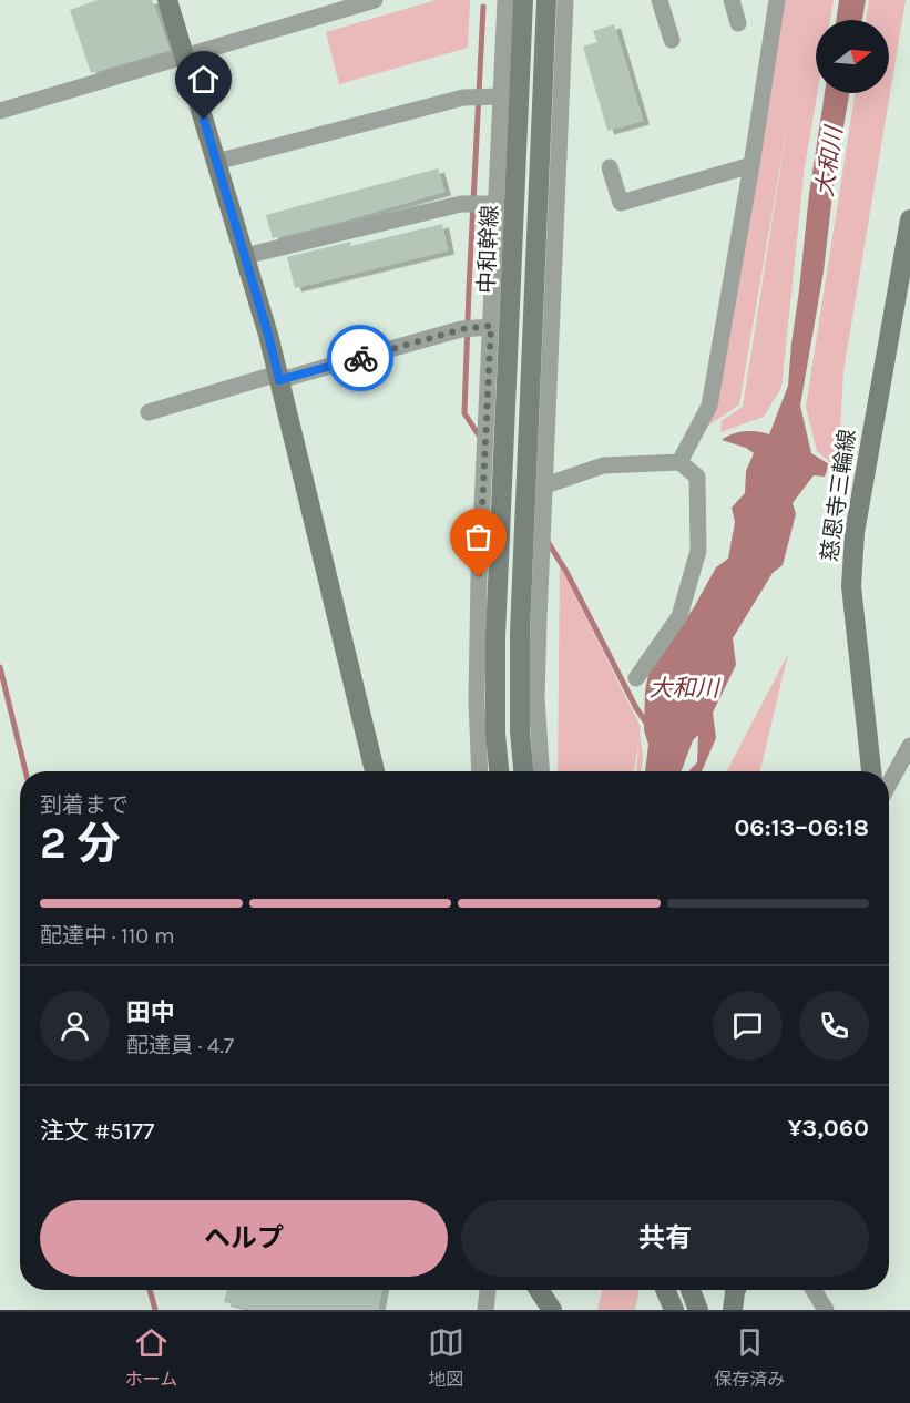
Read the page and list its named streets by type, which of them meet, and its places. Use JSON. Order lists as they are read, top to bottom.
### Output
{
  "streets": {
    "main road": ["中和幹線", "慈恩寺三輪線"]
  },
  "water": ["大和川"],
  "north": "right",
  "page": {
    "heading": ["2 分", "到着まで", "06:13–06:18"],
    "panel": [
      "田中",
      "配達員 · 4.7",
      "注文 #5177",
      "¥3,060"
    ],
    "bar": "配達中 · 110 m",
    "buttons": ["ヘルプ", "共有"],
    "tabs": ["ホーム", "地図", "保存済み"]
  }
}
